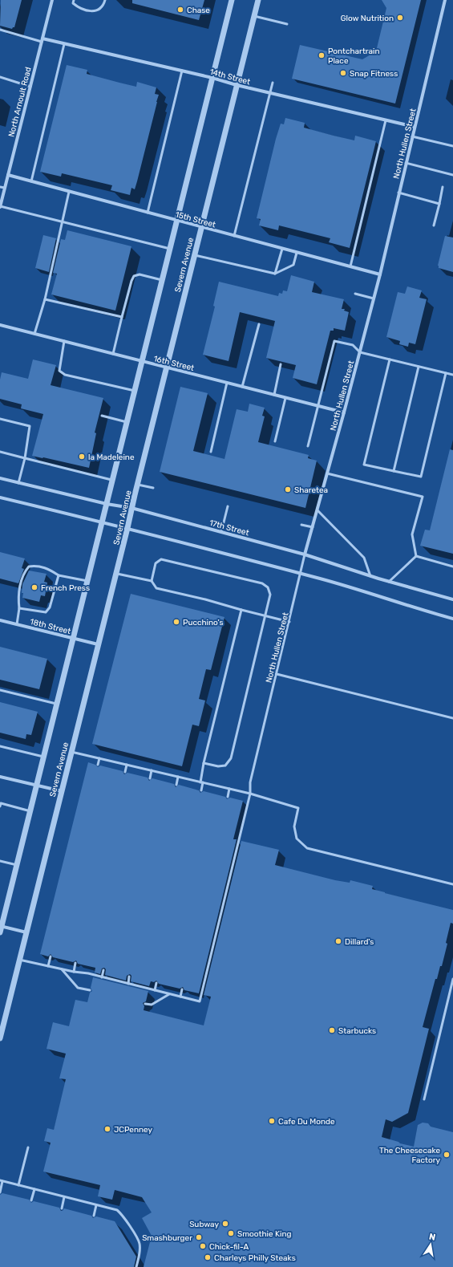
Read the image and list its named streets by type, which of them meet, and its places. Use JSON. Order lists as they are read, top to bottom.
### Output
{
  "streets": {
    "street": [
      "14th Street",
      "North Arnoult Road",
      "North Hullen Street",
      "15th Street",
      "Severn Avenue",
      "16th Street",
      "17th Street",
      "18th Street"
    ]
  },
  "crossings": [
    ["14th Street", "North Arnoult Road"],
    ["14th Street", "North Hullen Street"],
    ["14th Street", "Severn Avenue"],
    ["North Arnoult Road", "15th Street"],
    ["North Hullen Street", "15th Street"],
    ["North Hullen Street", "16th Street"],
    ["North Hullen Street", "17th Street"],
    ["15th Street", "Severn Avenue"],
    ["Severn Avenue", "16th Street"],
    ["Severn Avenue", "17th Street"],
    ["Severn Avenue", "18th Street"]
  ],
  "places": [
    "Chase",
    "Glow Nutrition",
    "Pontchartrain Place",
    "Snap Fitness",
    "la Madeleine",
    "Sharetea",
    "French Press",
    "Pucchino's",
    "Dillard's",
    "Starbucks",
    "Cafe Du Monde",
    "JCPenney",
    "The Cheesecake Factory",
    "Subway",
    "Smoothie King",
    "Smashburger",
    "Chick-fil-A",
    "Charleys Philly Steaks"
  ],
  "north": "top"
}
